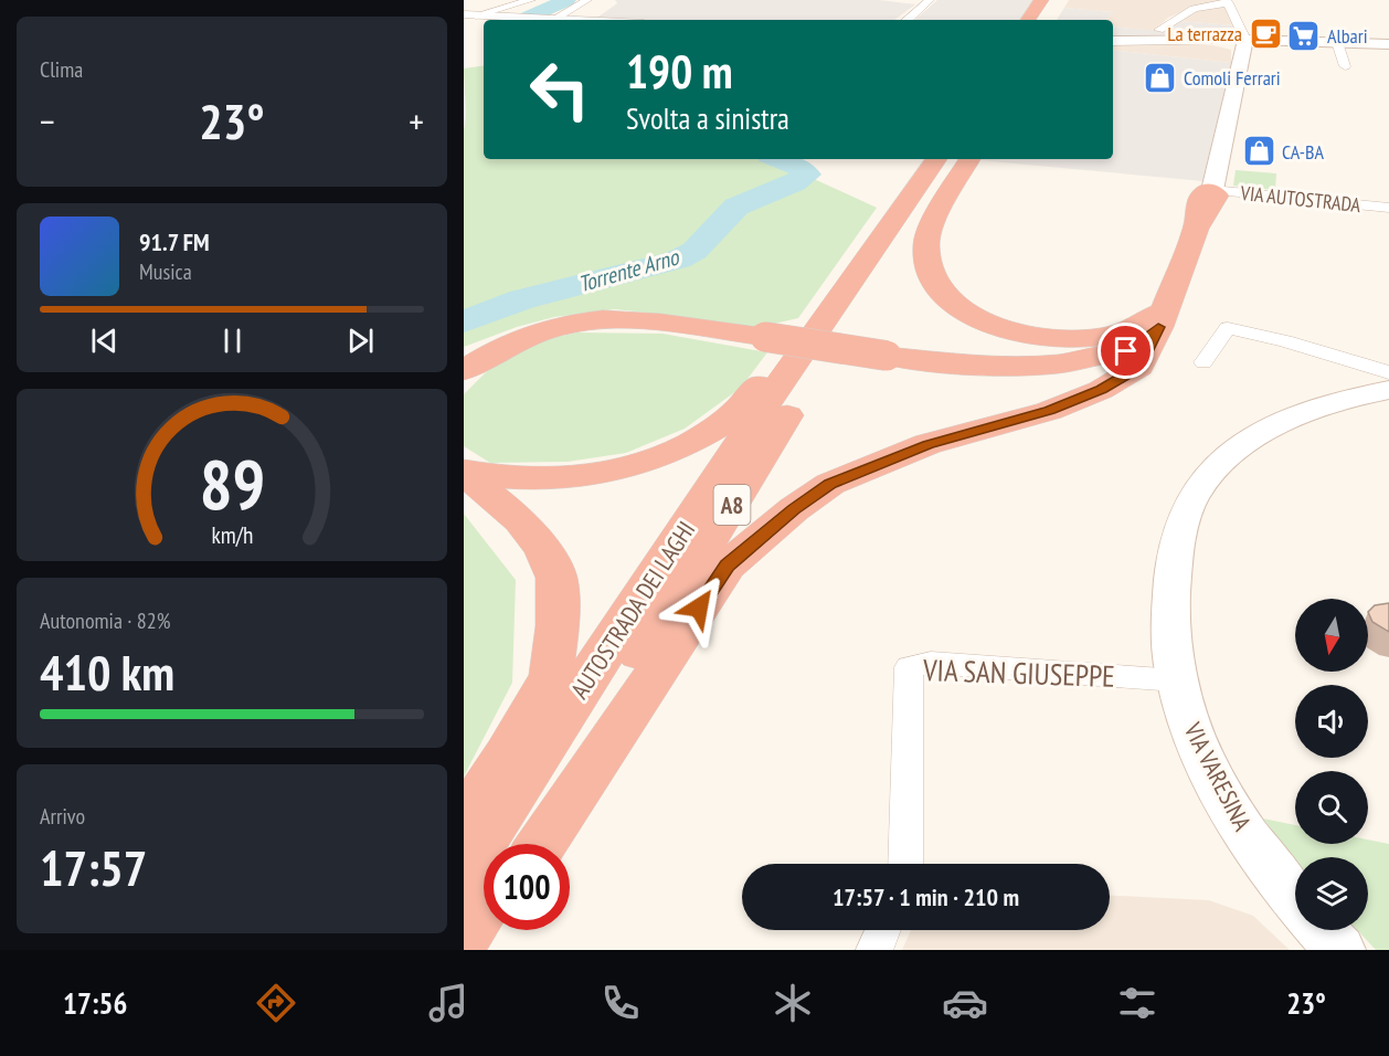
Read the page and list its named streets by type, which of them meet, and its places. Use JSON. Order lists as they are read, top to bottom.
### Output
{
  "streets": {
    "highway": ["A8", "AUTOSTRADA DEI LAGHI"],
    "main road": ["VIA VARESINA"],
    "street": ["VIA AUTOSTRADA", "VIA SAN GIUSEPPE"]
  },
  "crossings": [
    ["VIA SAN GIUSEPPE", "VIA VARESINA"]
  ],
  "water": ["Torrente Arno"],
  "places": {
    "cafe": ["La terrazza"],
    "supermarket": ["Albari"],
    "shop": ["Comoli Ferrari", "CA-BA"]
  },
  "north": "bottom",
  "page": {
    "tile": [
      "Clima",
      ["Autonomia · 82%", "410 km"],
      ["Arrivo", "17:57"]
    ],
    "turn": ["190 m", "Svolta a sinistra"],
    "heat": ["−", "23°", "+"],
    "song": ["91.7 FM", "Musica"],
    "limit": "100",
    "trip": "17:57 · 1 min · 210 m",
    "tabs": ["17:56", "23°"],
    "gauge": ["89", "km/h"]
  }
}
